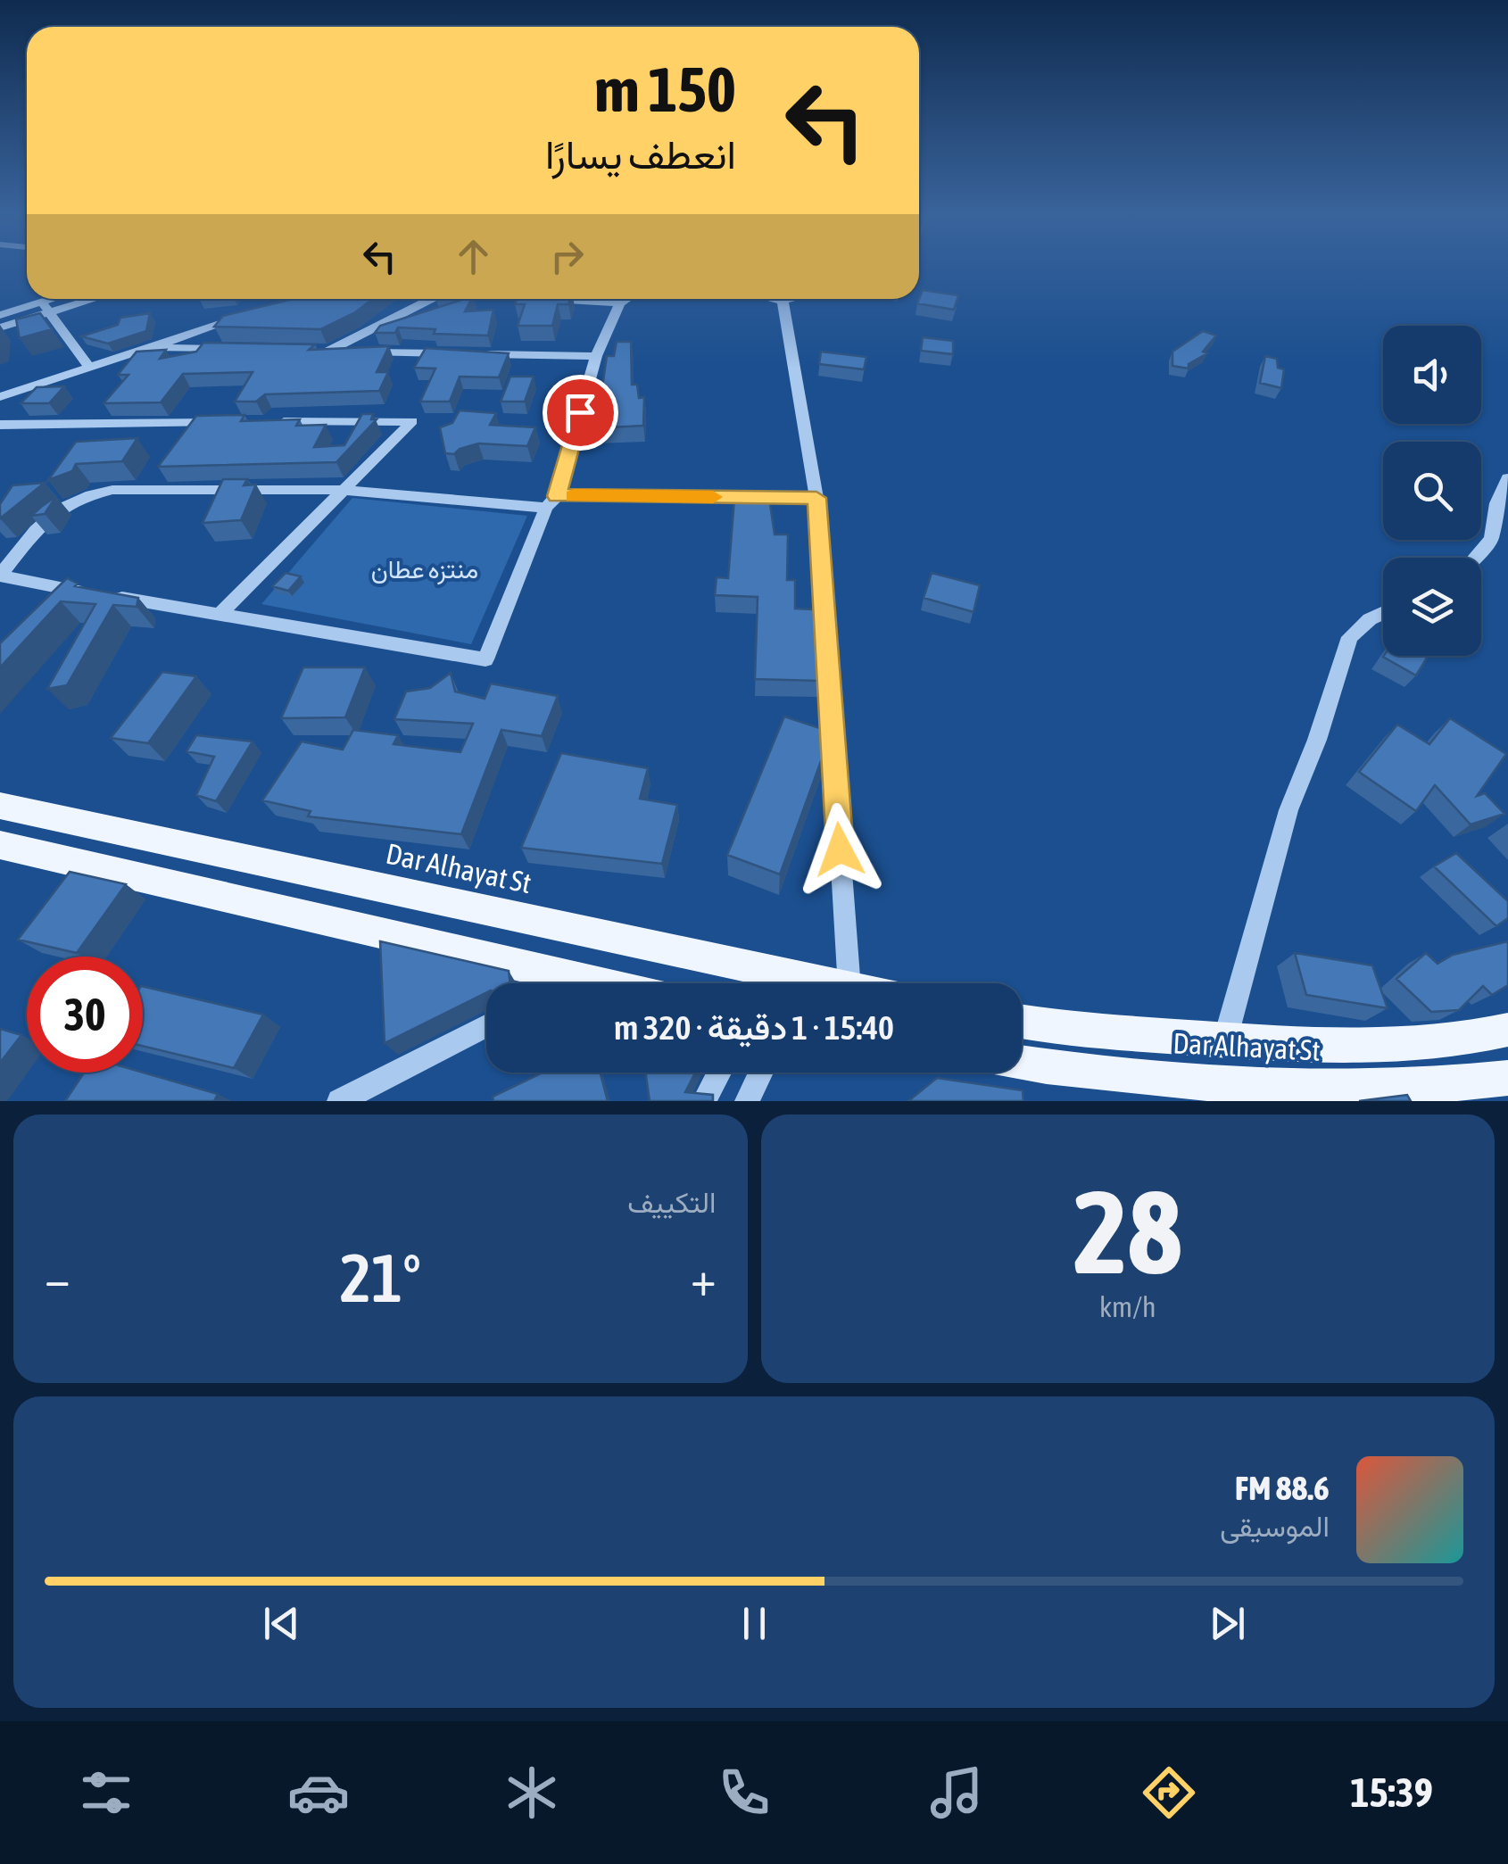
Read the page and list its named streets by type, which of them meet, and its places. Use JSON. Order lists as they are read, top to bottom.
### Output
{
  "streets": {
    "main road": ["Dar Alhayat St"]
  },
  "parks": ["منتزه عطان"],
  "page": {
    "turn": ["150 m", "انعطف يسارًا"],
    "limit": "30",
    "trip": "15:40 · 1 دقيقة · 320 m",
    "tile": [
      ["28", "km/h"],
      "التكييف"
    ],
    "heat": ["−", "21°", "+"],
    "song": ["88.6 FM", "الموسيقى"],
    "tabs": "15:39"
  }
}
